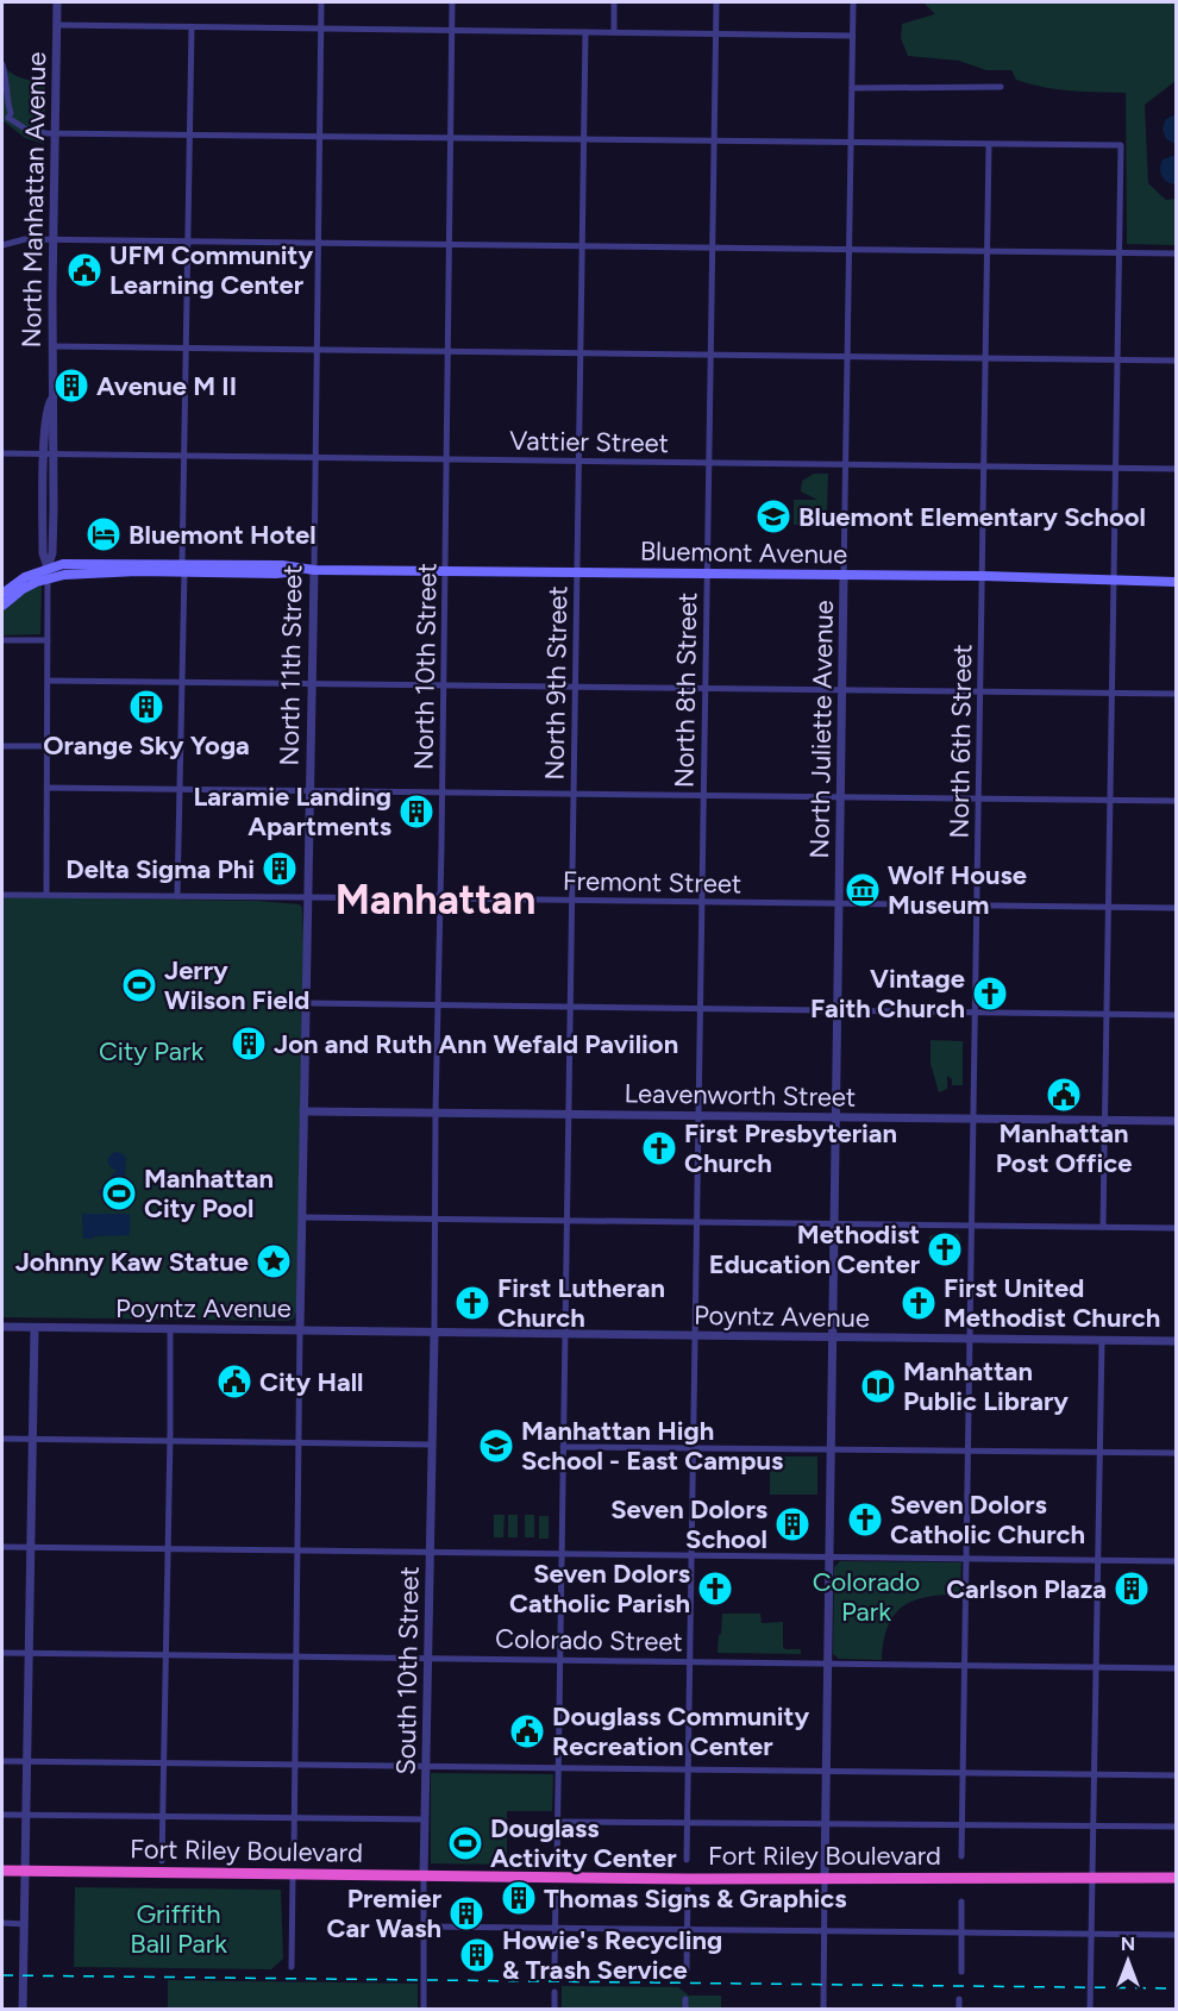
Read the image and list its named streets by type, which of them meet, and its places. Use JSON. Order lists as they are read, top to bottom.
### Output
{
  "streets": {
    "highway": ["Fort Riley Boulevard"],
    "main road": ["Bluemont Avenue"],
    "street": [
      "North Manhattan Avenue",
      "Vattier Street",
      "North 11th Street",
      "North 10th Street",
      "North 9th Street",
      "North 8th Street",
      "North Juliette Avenue",
      "North 6th Street",
      "Fremont Street",
      "Leavenworth Street",
      "Poyntz Avenue",
      "Colorado Street",
      "South 10th Street"
    ]
  },
  "crossings": [
    ["North Manhattan Avenue", "Vattier Street"],
    ["North Manhattan Avenue", "Bluemont Avenue"],
    ["North Manhattan Avenue", "Fremont Street"],
    ["Vattier Street", "North 11th Street"],
    ["Vattier Street", "North 10th Street"],
    ["Vattier Street", "North 9th Street"],
    ["Vattier Street", "North 8th Street"],
    ["Vattier Street", "North Juliette Avenue"],
    ["Vattier Street", "North 6th Street"],
    ["Bluemont Avenue", "North 11th Street"],
    ["Bluemont Avenue", "North 10th Street"],
    ["Bluemont Avenue", "North 9th Street"],
    ["Bluemont Avenue", "North 8th Street"],
    ["Bluemont Avenue", "North Juliette Avenue"],
    ["Bluemont Avenue", "North 6th Street"],
    ["North 11th Street", "Fremont Street"],
    ["North 11th Street", "Leavenworth Street"],
    ["North 11th Street", "Poyntz Avenue"],
    ["North 10th Street", "Fremont Street"],
    ["North 10th Street", "Leavenworth Street"],
    ["North 10th Street", "Poyntz Avenue"],
    ["North 10th Street", "South 10th Street"],
    ["North 9th Street", "Fremont Street"],
    ["North 9th Street", "Leavenworth Street"],
    ["North 9th Street", "Poyntz Avenue"],
    ["North 9th Street", "Colorado Street"],
    ["North 8th Street", "Fremont Street"],
    ["North 8th Street", "Leavenworth Street"],
    ["North 8th Street", "Poyntz Avenue"],
    ["North 8th Street", "Colorado Street"],
    ["North Juliette Avenue", "Fremont Street"],
    ["North Juliette Avenue", "Leavenworth Street"],
    ["North Juliette Avenue", "Poyntz Avenue"],
    ["North Juliette Avenue", "Colorado Street"],
    ["North Juliette Avenue", "Fort Riley Boulevard"],
    ["North 6th Street", "Fremont Street"],
    ["North 6th Street", "Leavenworth Street"],
    ["North 6th Street", "Poyntz Avenue"],
    ["North 6th Street", "Colorado Street"],
    ["Poyntz Avenue", "South 10th Street"],
    ["Colorado Street", "South 10th Street"],
    ["South 10th Street", "Fort Riley Boulevard"]
  ],
  "districts": ["Manhattan"],
  "parks": ["City Park", "Colorado Park", "Griffith Ball Park"],
  "places": {
    "public building": [
      "UFM Community Learning Center",
      "Manhattan Post Office",
      "City Hall",
      "Douglass Community Recreation Center"
    ],
    "building": [
      "Avenue M II",
      "Orange Sky Yoga",
      "Laramie Landing Apartments",
      "Delta Sigma Phi",
      "Jon and Ruth Ann Wefald Pavilion",
      "Seven Dolors School",
      "Carlson Plaza",
      "Thomas Signs & Graphics",
      "Premier Car Wash",
      "Howie's Recycling & Trash Service"
    ],
    "school or university": ["Bluemont Elementary School", "Manhattan High School - East Campus"],
    "hotel": ["Bluemont Hotel"],
    "museum": ["Wolf House Museum"],
    "sports": ["Jerry Wilson Field", "Manhattan City Pool", "Douglass Activity Center"],
    "church": [
      "Vintage Faith Church",
      "First Presbyterian Church",
      "Methodist Education Center",
      "First Lutheran Church",
      "First United Methodist Church",
      "Seven Dolors Catholic Church",
      "Seven Dolors Catholic Parish"
    ],
    "place": ["Johnny Kaw Statue"],
    "library": ["Manhattan Public Library"]
  },
  "north": "top"
}
